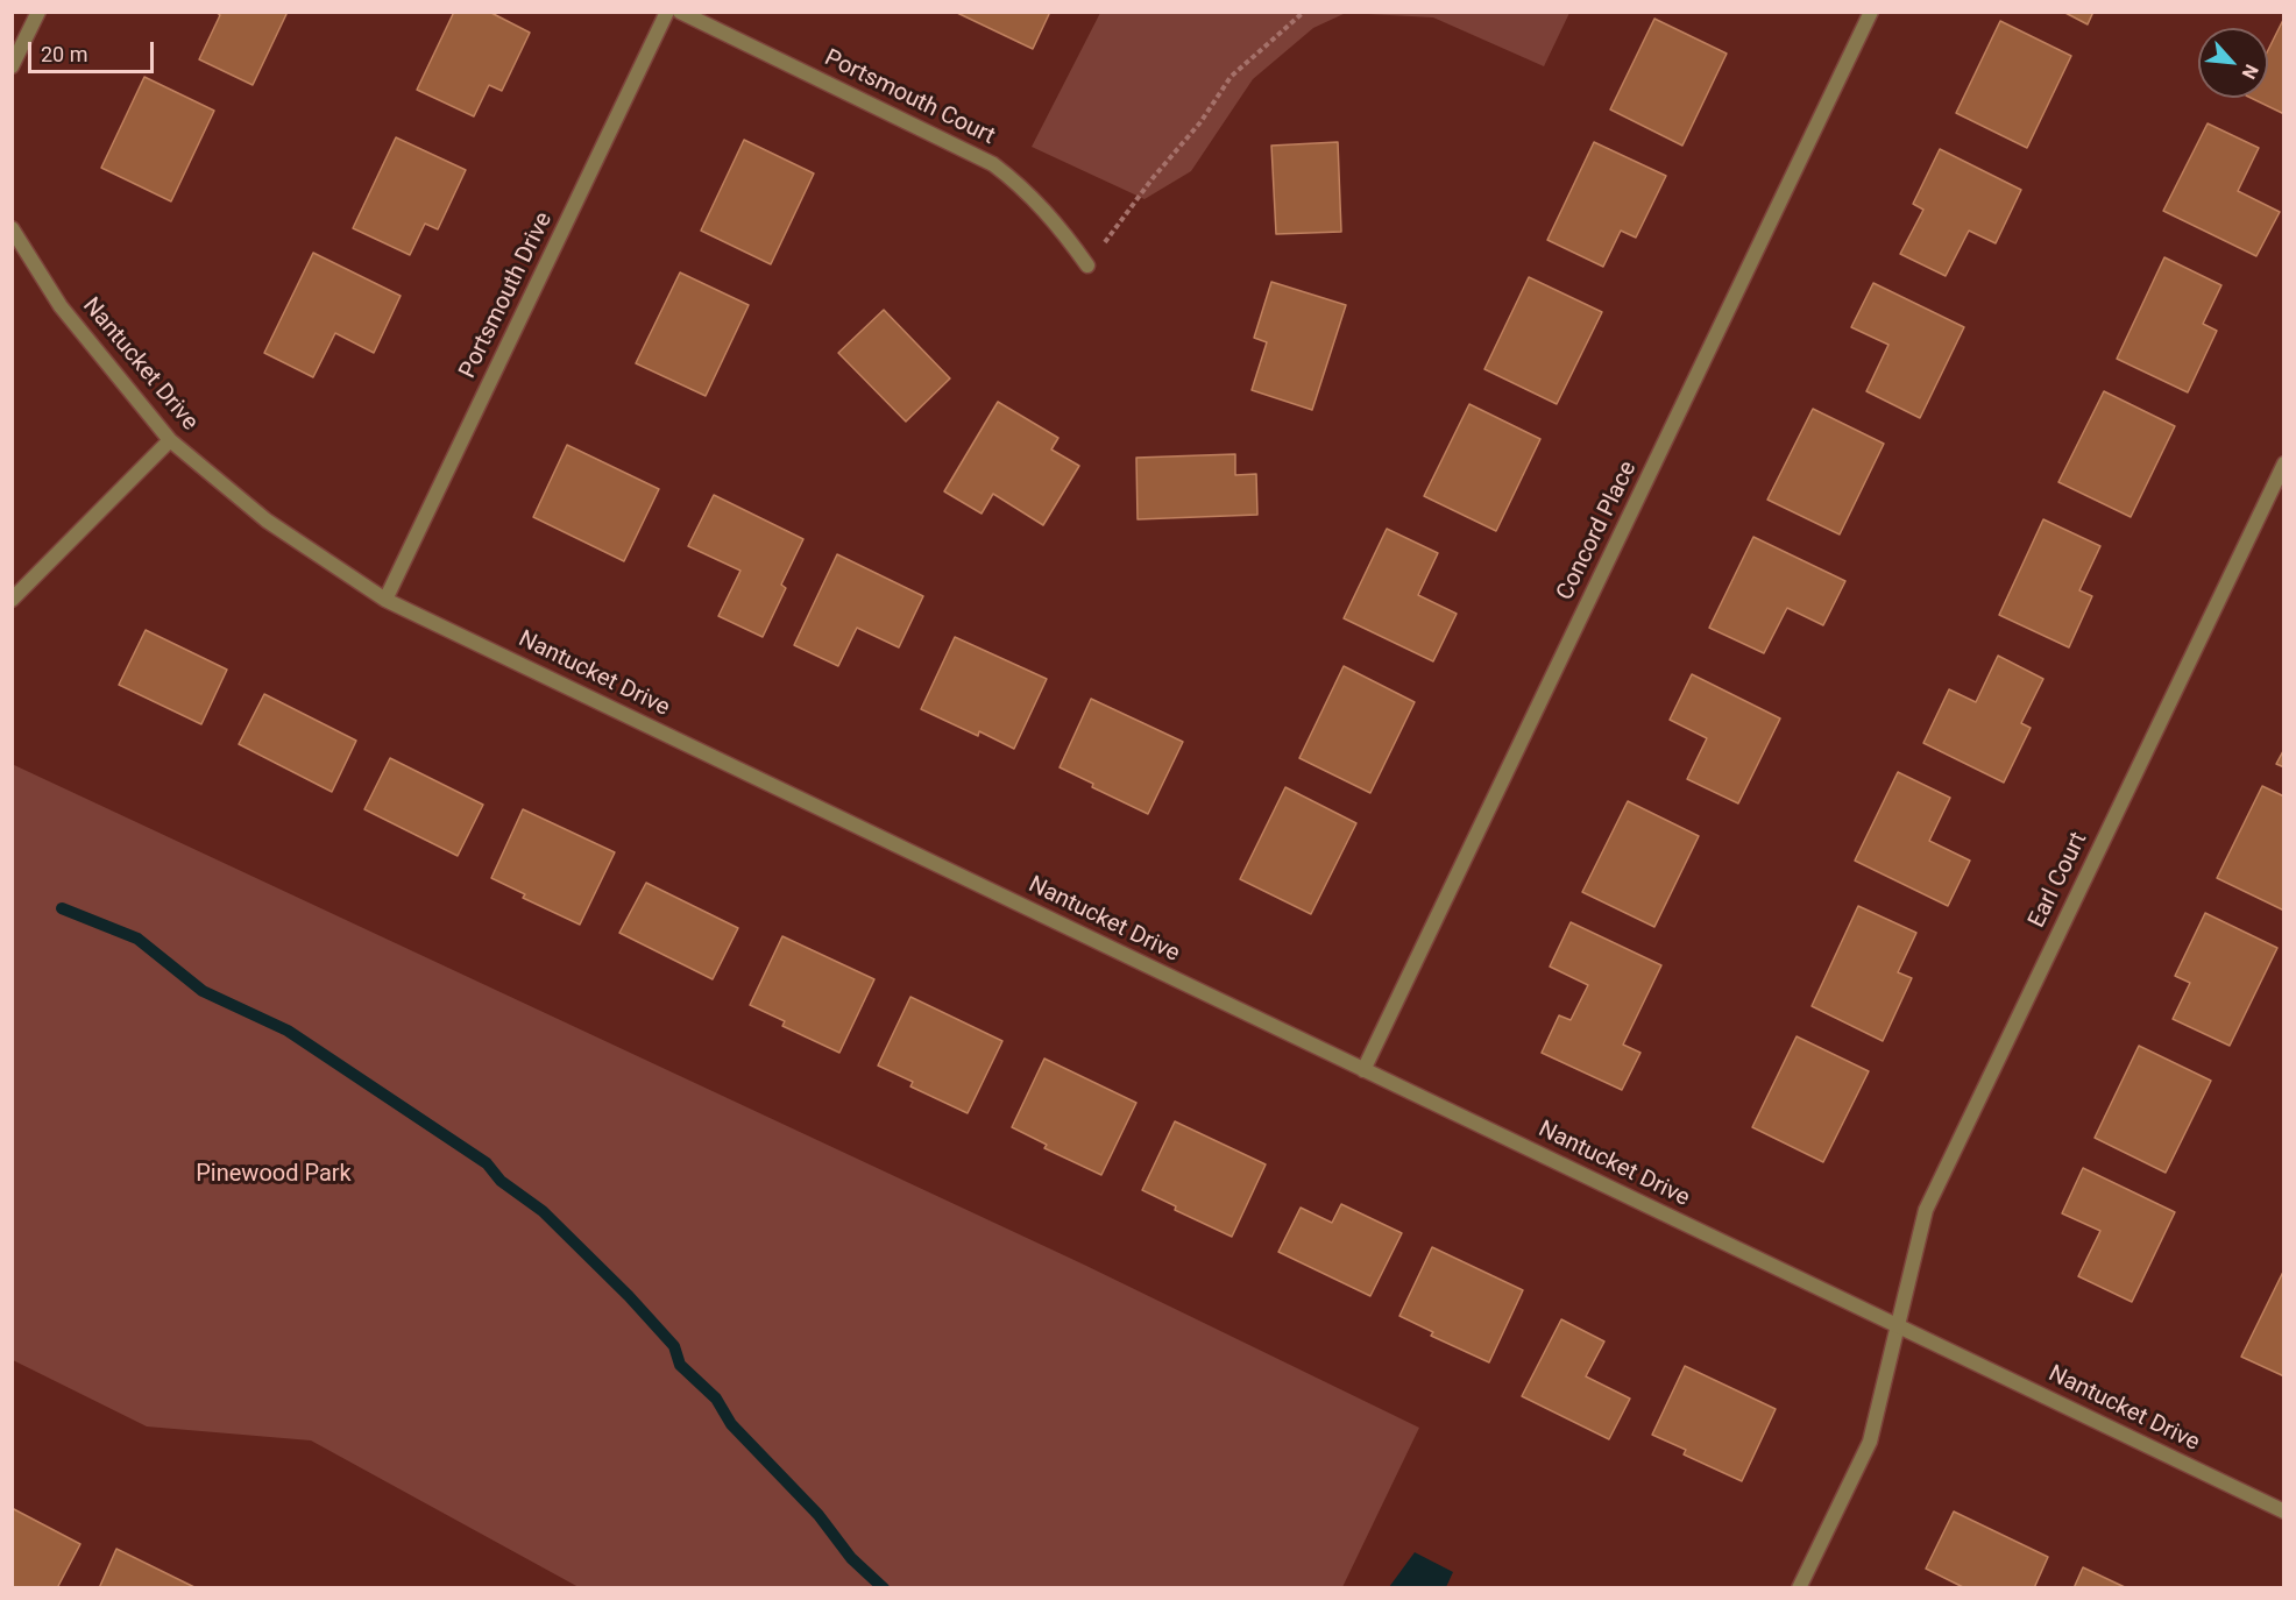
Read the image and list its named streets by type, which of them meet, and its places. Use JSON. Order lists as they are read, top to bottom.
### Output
{
  "streets": {
    "street": [
      "Portsmouth Court",
      "Portsmouth Drive",
      "Nantucket Drive",
      "Concord Place",
      "Earl Court"
    ]
  },
  "crossings": [
    ["Portsmouth Drive", "Nantucket Drive"],
    ["Nantucket Drive", "Concord Place"],
    ["Nantucket Drive", "Earl Court"]
  ],
  "parks": ["Pinewood Park"],
  "scale_bar": "20 m",
  "north": "bottom right"
}
